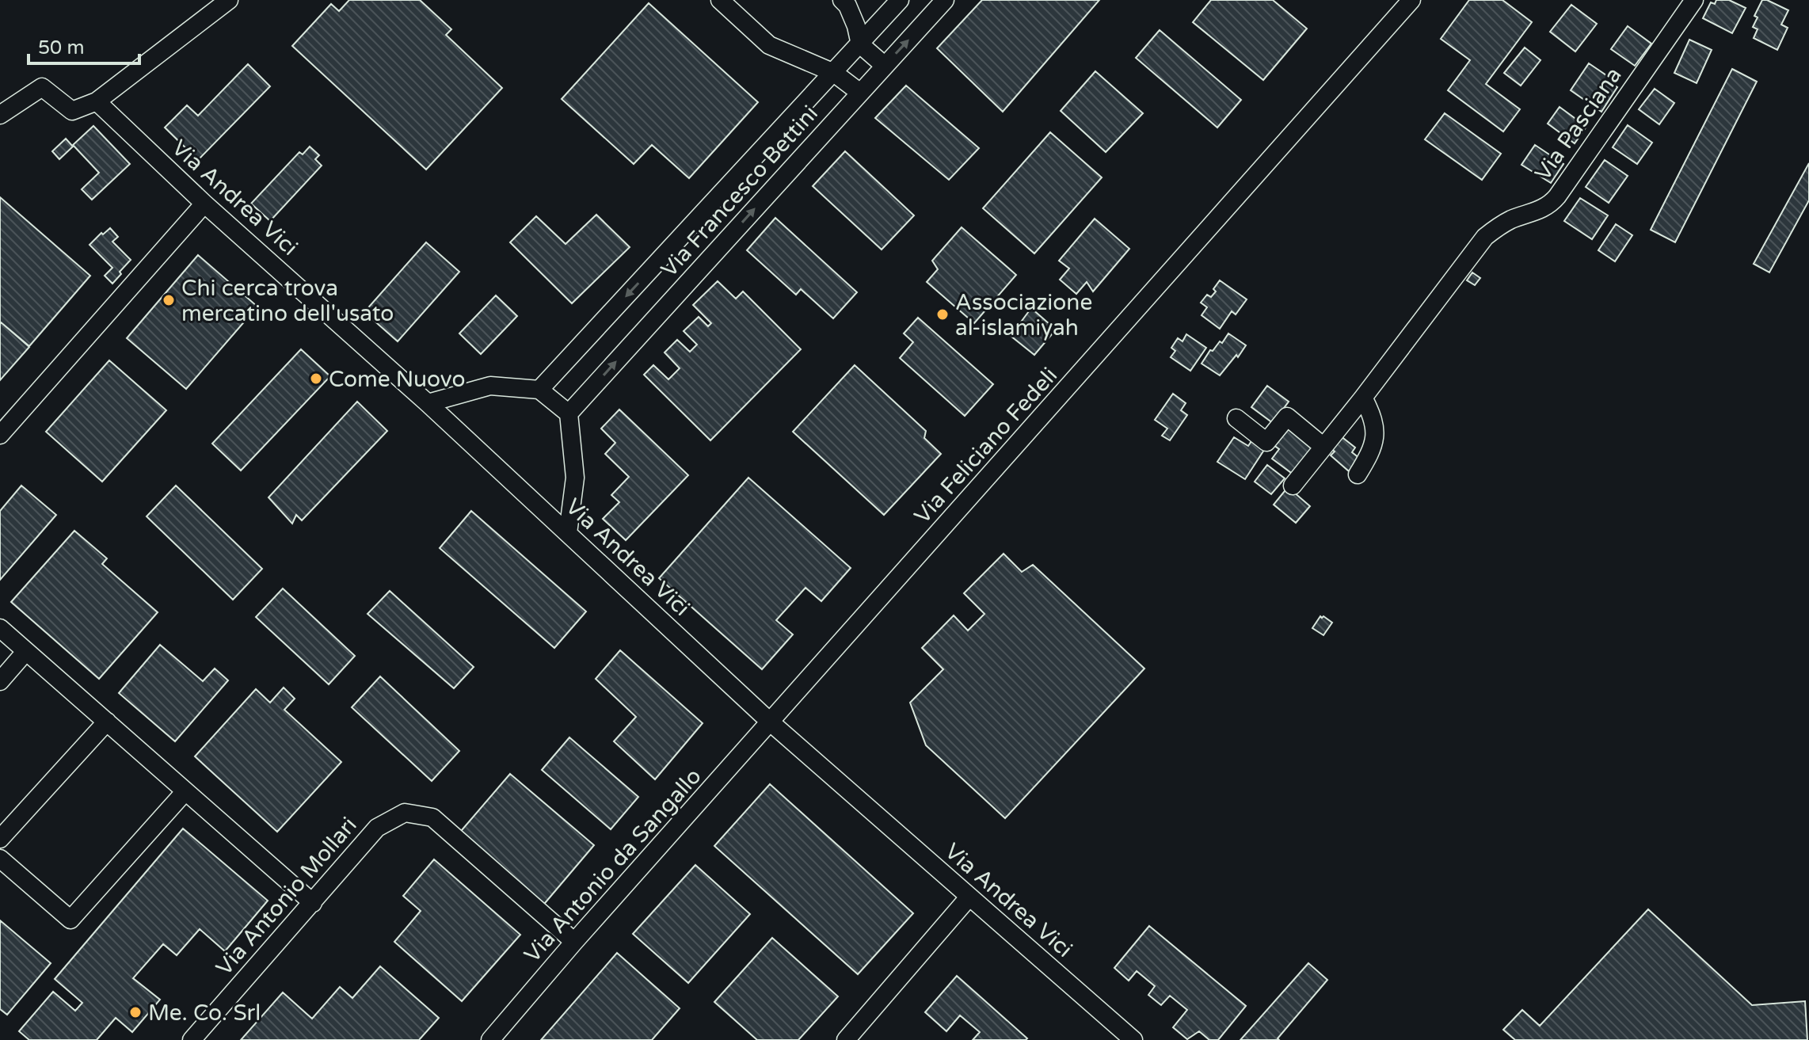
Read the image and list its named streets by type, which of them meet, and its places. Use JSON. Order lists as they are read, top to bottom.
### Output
{
  "streets": {
    "street": [
      "Via Pasciana",
      "Via Francesco Bettini",
      "Via Andrea Vici",
      "Via Feliciano Fedeli",
      "Via Antonio da Sangallo",
      "Via Antonio Mollari"
    ]
  },
  "crossings": [
    ["Via Andrea Vici", "Via Feliciano Fedeli"],
    ["Via Andrea Vici", "Via Antonio da Sangallo"],
    ["Via Feliciano Fedeli", "Via Antonio da Sangallo"],
    ["Via Antonio da Sangallo", "Via Antonio Mollari"]
  ],
  "places": [
    "Chi cerca trova mercatino dell'usato",
    "Associazione al-islamiyah",
    "Come Nuovo",
    "Me. Co. Srl"
  ],
  "scale_bar": "50 m"
}
